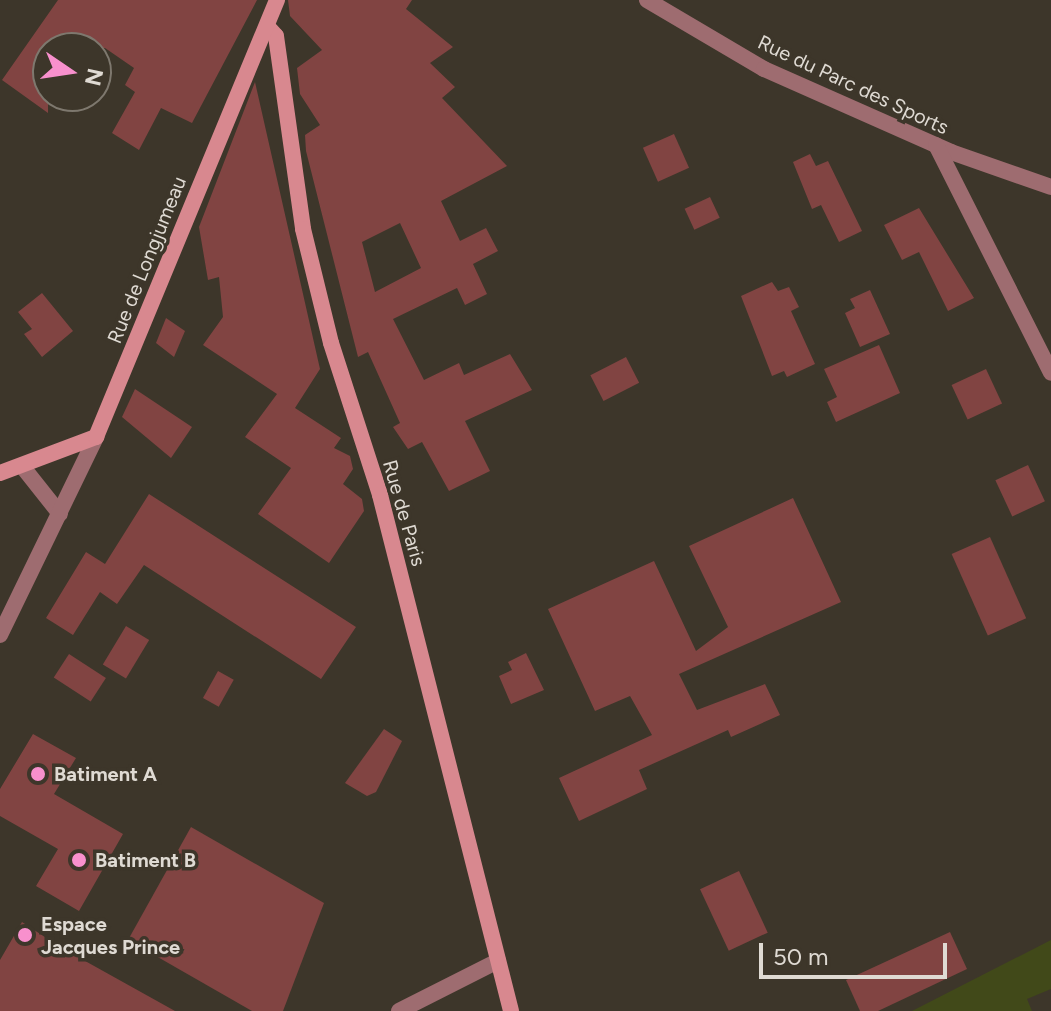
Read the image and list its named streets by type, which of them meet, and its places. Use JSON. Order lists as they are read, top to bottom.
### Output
{
  "streets": {
    "street": ["Rue du Parc des Sports", "Rue de Longjumeau", "Rue de Paris"]
  },
  "crossings": [
    ["Rue de Longjumeau", "Rue de Paris"]
  ],
  "places": ["Batiment A", "Batiment B", "Espace Jacques Prince"],
  "scale_bar": "50 m",
  "north": "right"
}
